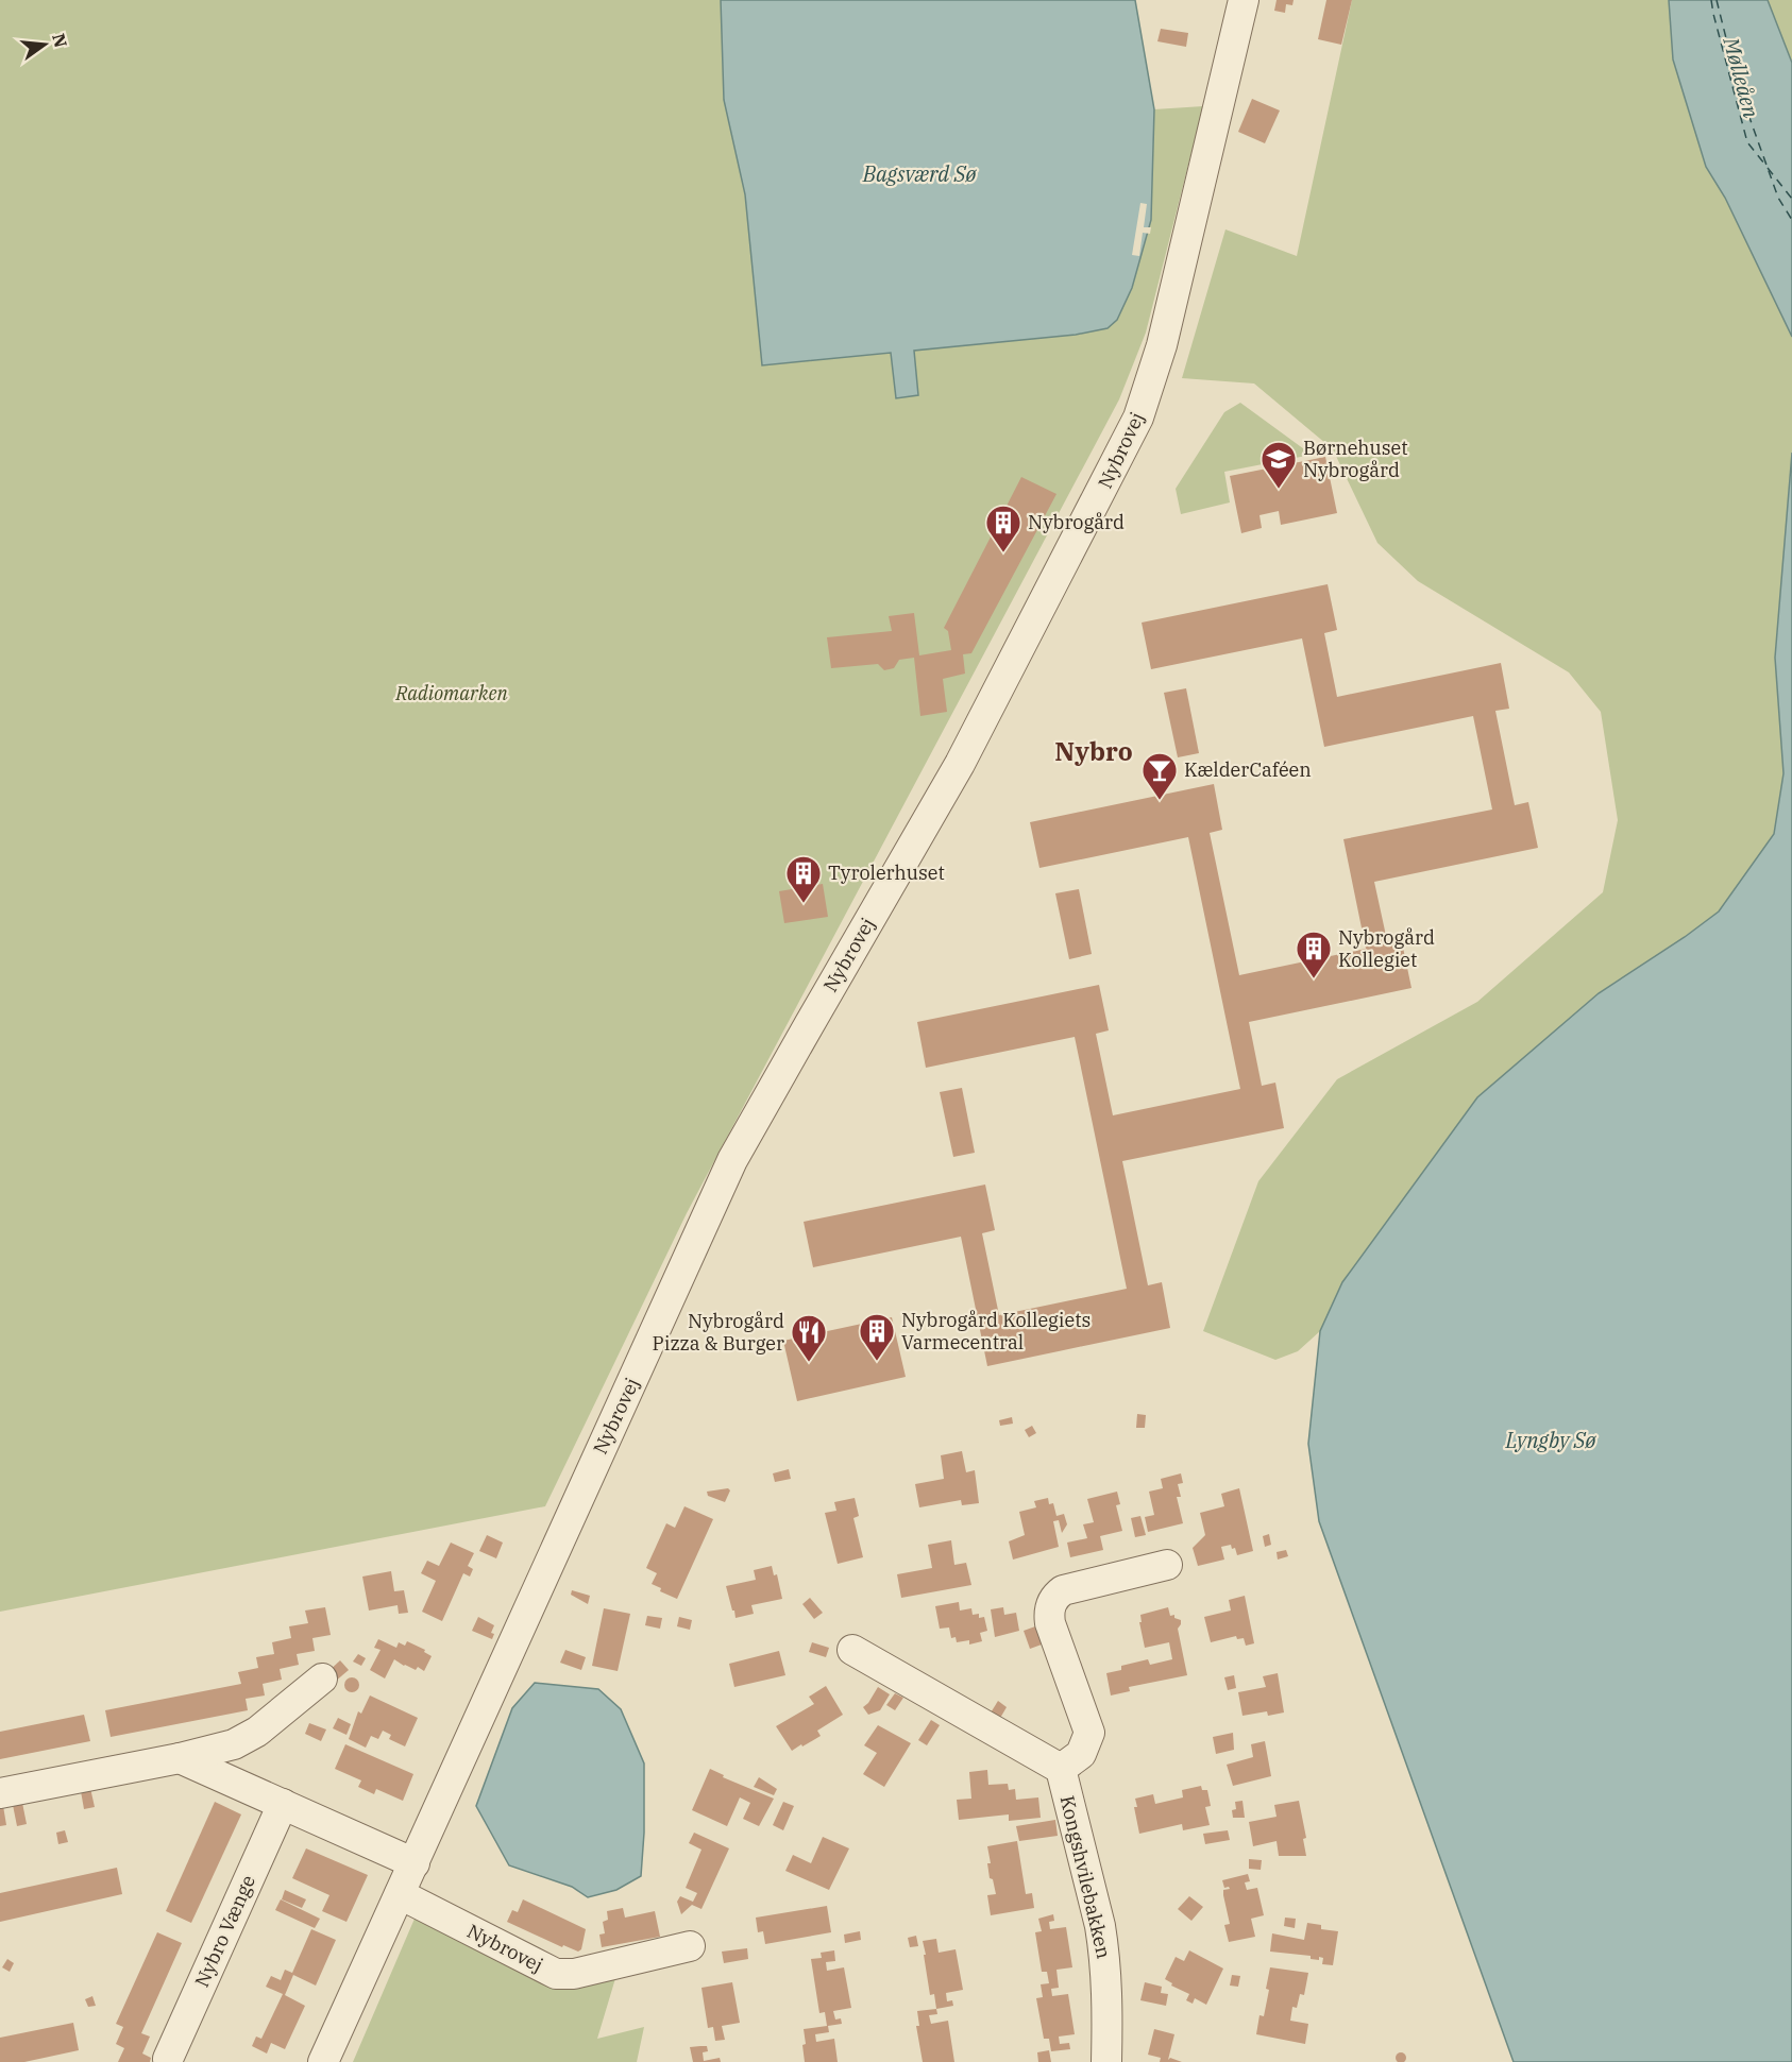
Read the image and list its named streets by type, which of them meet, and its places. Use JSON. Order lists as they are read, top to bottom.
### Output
{
  "streets": {
    "street": ["Nybrovej", "Kongshvilebakken", "Nybro Vænge"]
  },
  "districts": ["Nybro"],
  "water": ["Mølleåen", "Bagsværd Sø", "Lyngby Sø"],
  "parks": ["Radiomarken"],
  "places": {
    "school or university": ["Børnehuset Nybrogård"],
    "building": [
      "Nybrogård",
      "Tyrolerhuset",
      "Nybrogård Kollegiet",
      "Nybrogård Kollegiets Varmecentral"
    ],
    "bar": ["KælderCaféen"],
    "restaurant": ["Nybrogård Pizza & Burger"]
  },
  "north": "right"
}
